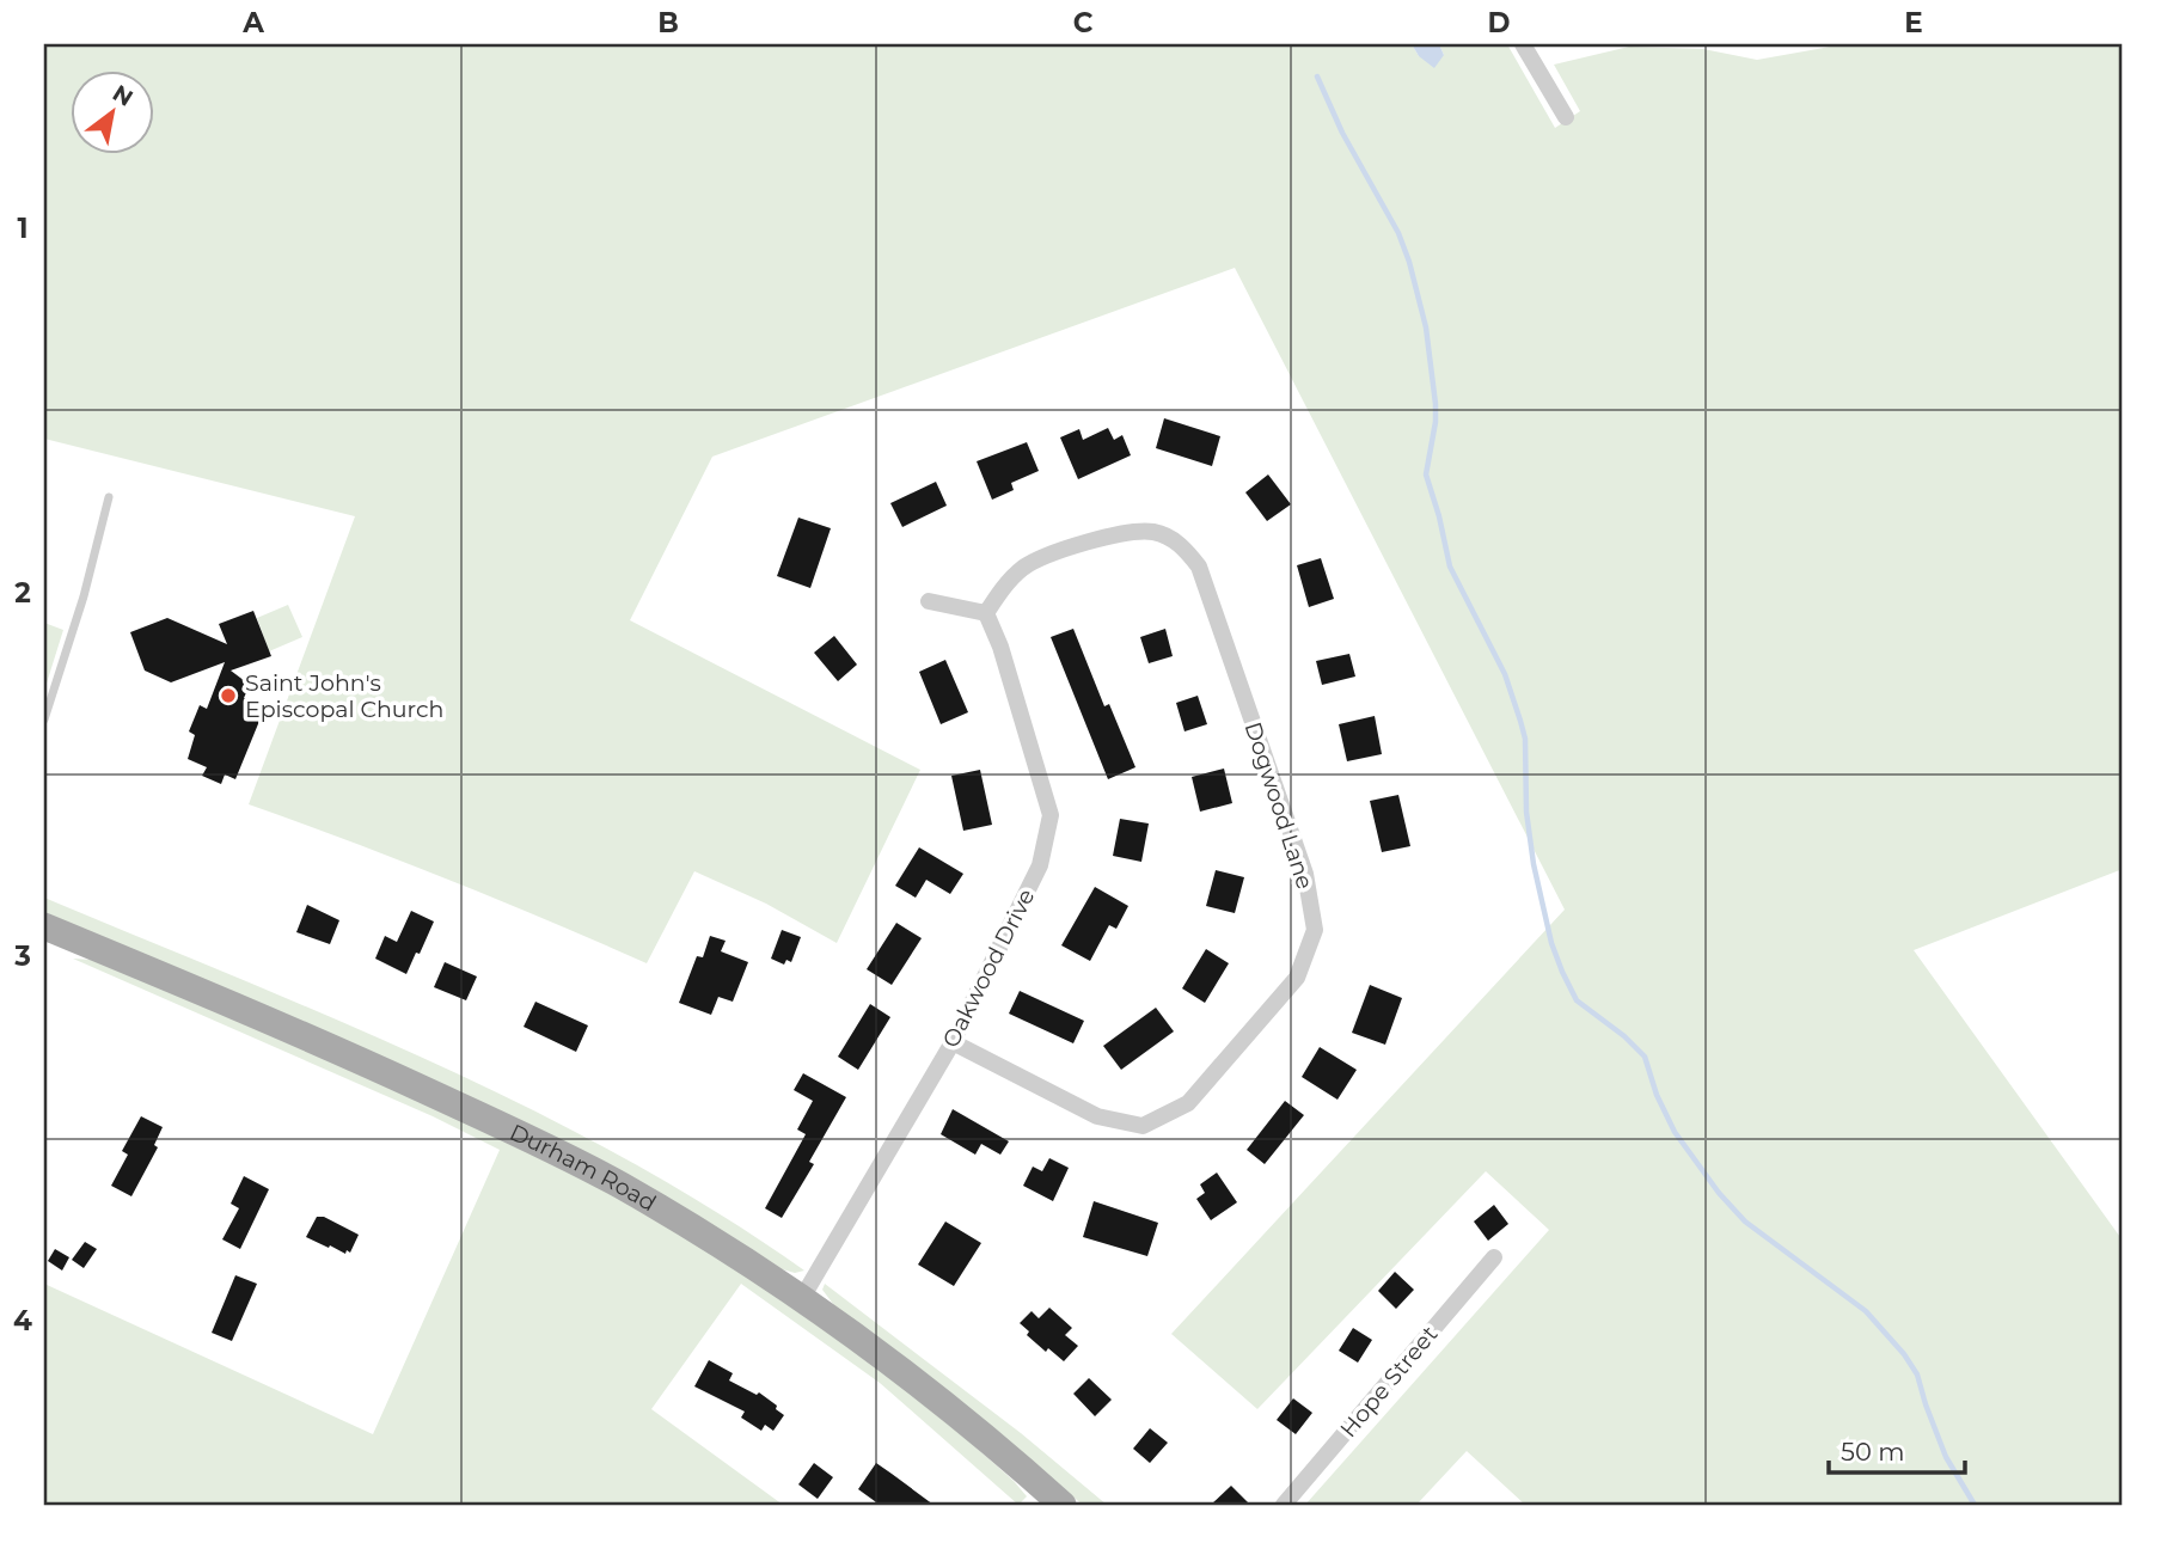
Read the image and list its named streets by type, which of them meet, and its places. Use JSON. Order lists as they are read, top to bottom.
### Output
{
  "streets": {
    "main road": ["Durham Road"],
    "street": ["Dogwood Lane", "Oakwood Drive", "Hope Street"]
  },
  "crossings": [
    ["Dogwood Lane", "Oakwood Drive"],
    ["Oakwood Drive", "Durham Road"]
  ],
  "places": ["Saint John's Episcopal Church"],
  "scale_bar": "50 m",
  "north": "top right",
  "grid": {
    "columns": [
      "A",
      "B",
      "C",
      "D",
      "E"
    ],
    "rows": [
      "1",
      "2",
      "3",
      "4"
    ]
  }
}
